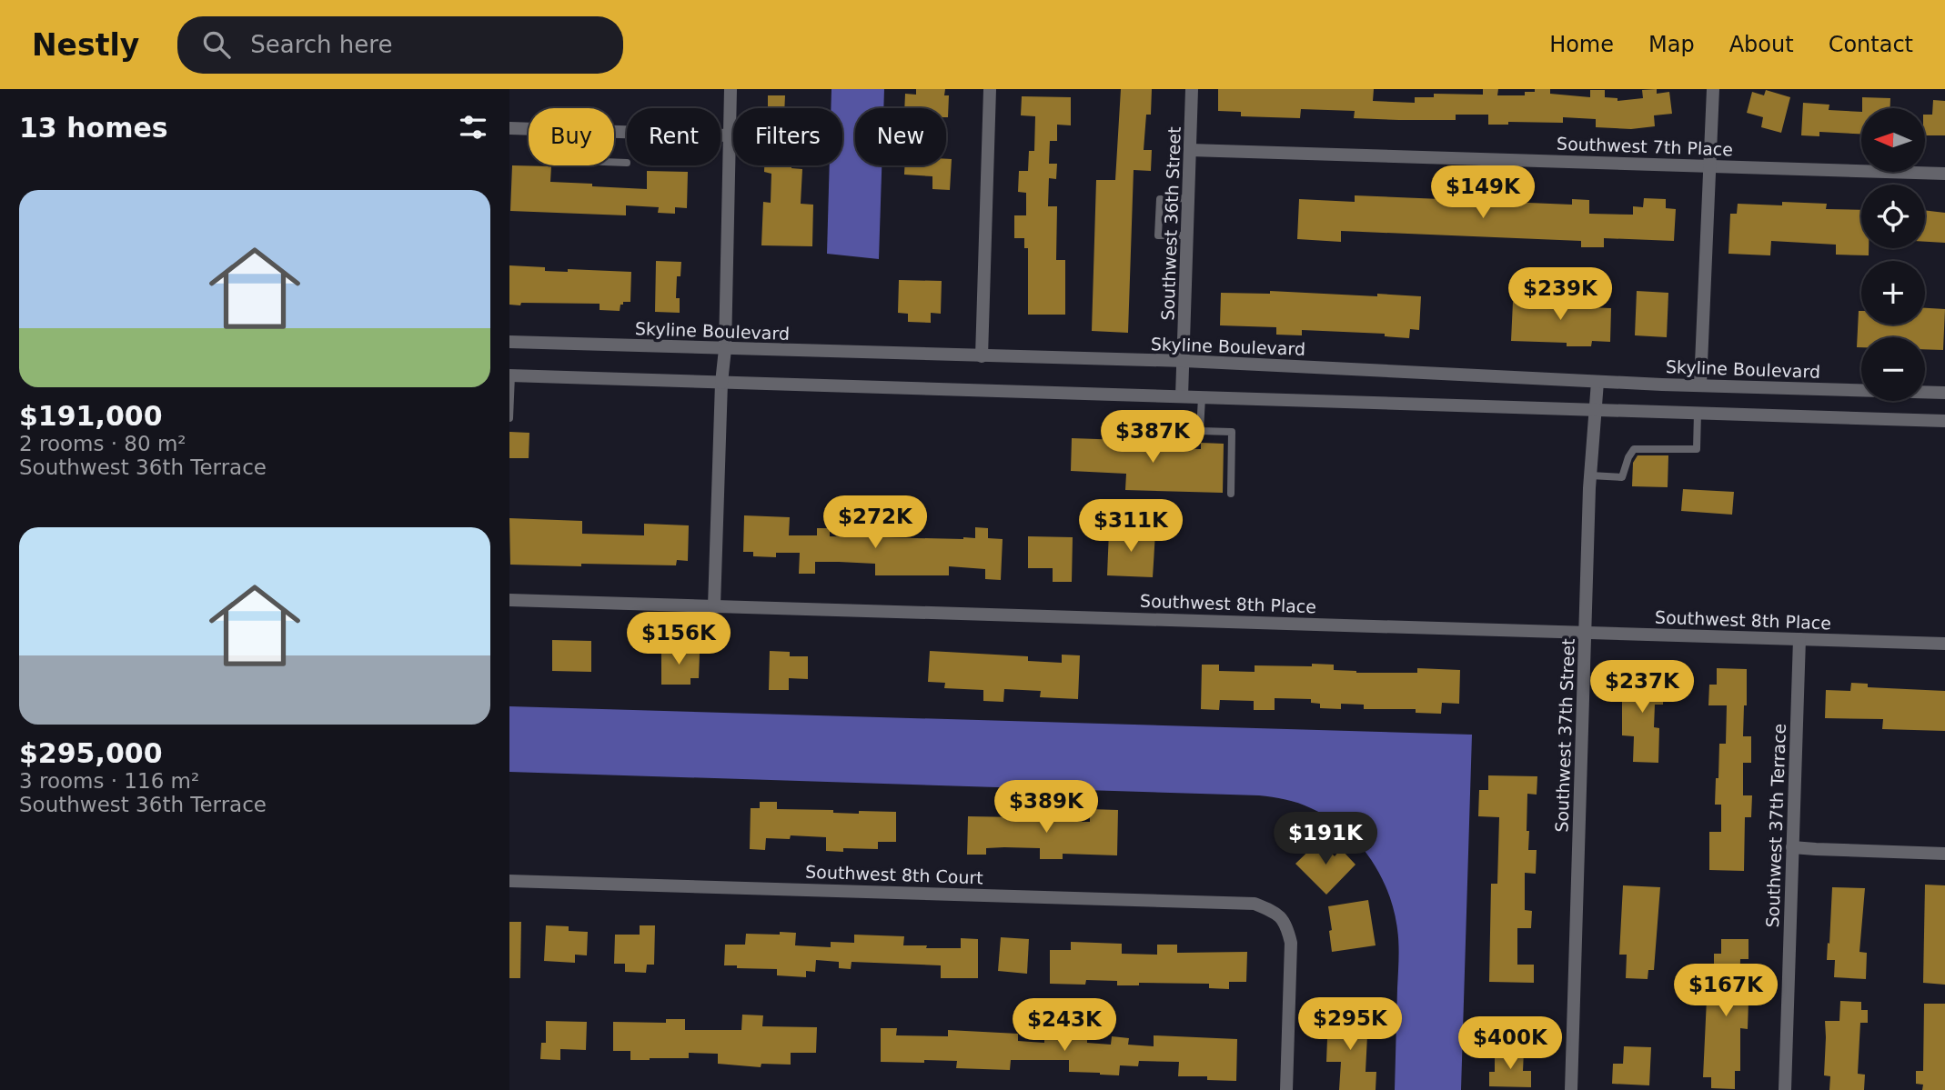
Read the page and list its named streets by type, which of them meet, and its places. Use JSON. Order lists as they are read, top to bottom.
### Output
{
  "streets": {
    "street": [
      "Southwest 7th Place",
      "Southwest 36th Street",
      "Skyline Boulevard",
      "Southwest 8th Place",
      "Southwest 37th Street",
      "Southwest 37th Terrace",
      "Southwest 8th Court"
    ]
  },
  "crossings": [
    ["Southwest 7th Place", "Southwest 36th Street"],
    ["Southwest 36th Street", "Skyline Boulevard"],
    ["Skyline Boulevard", "Southwest 37th Street"],
    ["Southwest 8th Place", "Southwest 37th Street"],
    ["Southwest 8th Place", "Southwest 37th Terrace"]
  ],
  "north": "left",
  "page": {
    "header": "Nestly",
    "search": "Search here",
    "nav": [
      "Home",
      "Map",
      "About",
      "Contact"
    ],
    "heading": "13 homes",
    "map_buttons": ["+", "−"],
    "chip": [
      "Buy",
      "Rent",
      "Filters",
      "New"
    ],
    "list": [
      {
        "name": "$191,000",
        "note": "2 rooms · 80 m² · Southwest 36th Terrace"
      },
      {
        "name": "$295,000",
        "note": "3 rooms · 116 m² · Southwest 36th Terrace"
      }
    ],
    "price": [
      "$149K",
      "$239K",
      "$387K",
      "$272K",
      "$311K",
      "$156K",
      "$237K",
      "$389K",
      "$191K",
      "$167K",
      "$295K",
      "$243K",
      "$400K"
    ]
  }
}
